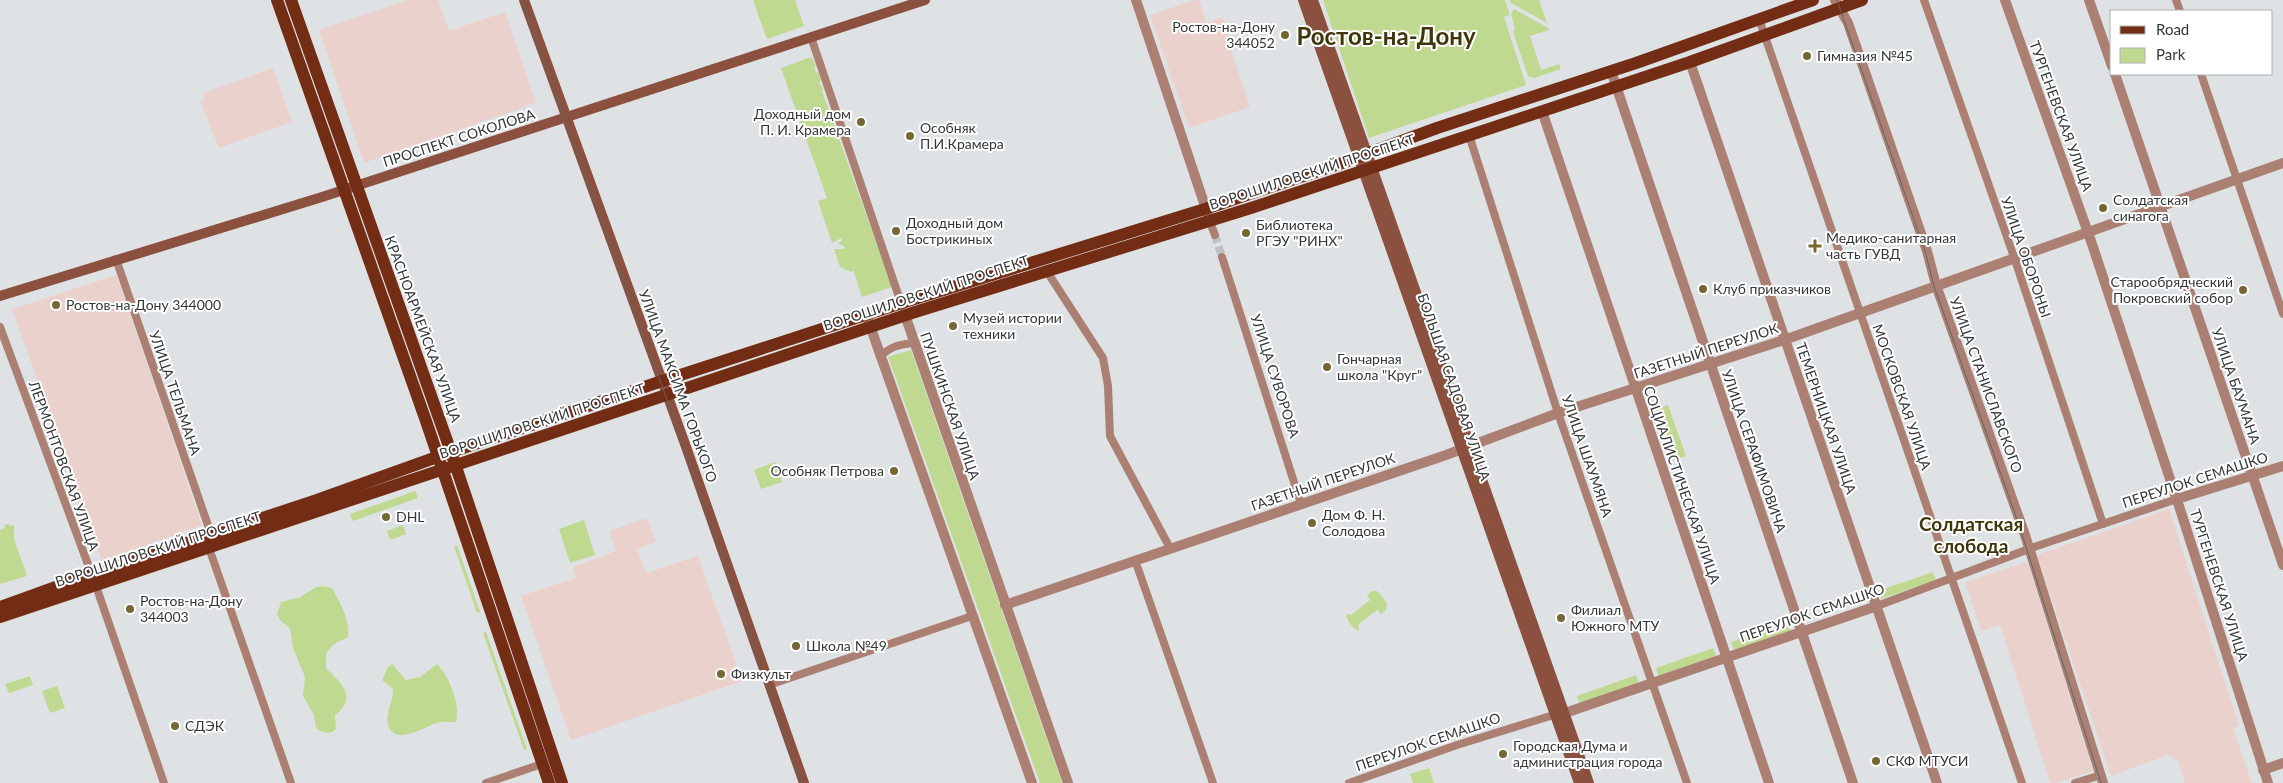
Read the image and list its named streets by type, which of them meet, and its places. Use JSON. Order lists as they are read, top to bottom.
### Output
{
  "streets": {
    "main road": [
      "ПРОСПЕКТ СОКОЛОВА",
      "ВОРОШИЛОВСКИЙ ПРОСПЕКТ",
      "КРАСНОАРМЕЙСКАЯ УЛИЦА",
      "УЛИЦА МАКСИМА ГОРЬКОГО",
      "БОЛЬШАЯ САДОВАЯ УЛИЦА"
    ],
    "street": [
      "ТУРГЕНЕВСКАЯ УЛИЦА",
      "УЛИЦА ОБОРОНЫ",
      "ГАЗЕТНЫЙ ПЕРЕУЛОК",
      "УЛИЦА СУВОРОВА",
      "УЛИЦА СТАНИСЛАВСКОГО",
      "УЛИЦА БАУМАНА",
      "УЛИЦА ТЕЛЬМАНА",
      "МОСКОВСКАЯ УЛИЦА",
      "ПУШКИНСКАЯ УЛИЦА",
      "ТЕМЕРНИЦКАЯ УЛИЦА",
      "УЛИЦА СЕРАФИМОВИЧА",
      "УЛИЦА ШАУМЯНА",
      "ЛЕРМОНТОВСКАЯ УЛИЦА",
      "ПЕРЕУЛОК СЕМАШКО",
      "СОЦИАЛИСТИЧЕСКАЯ УЛИЦА"
    ]
  },
  "crossings": [
    ["ТУРГЕНЕВСКАЯ УЛИЦА", "ГАЗЕТНЫЙ ПЕРЕУЛОК"],
    ["ТУРГЕНЕВСКАЯ УЛИЦА", "ПЕРЕУЛОК СЕМАШКО"],
    ["ПРОСПЕКТ СОКОЛОВА", "КРАСНОАРМЕЙСКАЯ УЛИЦА"],
    ["ПРОСПЕКТ СОКОЛОВА", "УЛИЦА МАКСИМА ГОРЬКОГО"],
    ["ПРОСПЕКТ СОКОЛОВА", "УЛИЦА ТЕЛЬМАНА"],
    ["ПРОСПЕКТ СОКОЛОВА", "ПУШКИНСКАЯ УЛИЦА"],
    ["ВОРОШИЛОВСКИЙ ПРОСПЕКТ", "КРАСНОАРМЕЙСКАЯ УЛИЦА"],
    ["ВОРОШИЛОВСКИЙ ПРОСПЕКТ", "УЛИЦА СТАНИСЛАВСКОГО"],
    ["ВОРОШИЛОВСКИЙ ПРОСПЕКТ", "УЛИЦА МАКСИМА ГОРЬКОГО"],
    ["ВОРОШИЛОВСКИЙ ПРОСПЕКТ", "БОЛЬШАЯ САДОВАЯ УЛИЦА"],
    ["ВОРОШИЛОВСКИЙ ПРОСПЕКТ", "УЛИЦА ТЕЛЬМАНА"],
    ["ВОРОШИЛОВСКИЙ ПРОСПЕКТ", "МОСКОВСКАЯ УЛИЦА"],
    ["ВОРОШИЛОВСКИЙ ПРОСПЕКТ", "ПУШКИНСКАЯ УЛИЦА"],
    ["ВОРОШИЛОВСКИЙ ПРОСПЕКТ", "ТЕМЕРНИЦКАЯ УЛИЦА"],
    ["ВОРОШИЛОВСКИЙ ПРОСПЕКТ", "УЛИЦА СЕРАФИМОВИЧА"],
    ["ВОРОШИЛОВСКИЙ ПРОСПЕКТ", "УЛИЦА ШАУМЯНА"],
    ["ВОРОШИЛОВСКИЙ ПРОСПЕКТ", "ЛЕРМОНТОВСКАЯ УЛИЦА"],
    ["ВОРОШИЛОВСКИЙ ПРОСПЕКТ", "СОЦИАЛИСТИЧЕСКАЯ УЛИЦА"],
    ["УЛИЦА ОБОРОНЫ", "ГАЗЕТНЫЙ ПЕРЕУЛОК"],
    ["УЛИЦА ОБОРОНЫ", "ПЕРЕУЛОК СЕМАШКО"],
    ["ГАЗЕТНЫЙ ПЕРЕУЛОК", "УЛИЦА СУВОРОВА"],
    ["ГАЗЕТНЫЙ ПЕРЕУЛОК", "УЛИЦА СТАНИСЛАВСКОГО"],
    ["ГАЗЕТНЫЙ ПЕРЕУЛОК", "УЛИЦА БАУМАНА"],
    ["ГАЗЕТНЫЙ ПЕРЕУЛОК", "БОЛЬШАЯ САДОВАЯ УЛИЦА"],
    ["ГАЗЕТНЫЙ ПЕРЕУЛОК", "МОСКОВСКАЯ УЛИЦА"],
    ["ГАЗЕТНЫЙ ПЕРЕУЛОК", "ПУШКИНСКАЯ УЛИЦА"],
    ["ГАЗЕТНЫЙ ПЕРЕУЛОК", "ТЕМЕРНИЦКАЯ УЛИЦА"],
    ["ГАЗЕТНЫЙ ПЕРЕУЛОК", "УЛИЦА СЕРАФИМОВИЧА"],
    ["ГАЗЕТНЫЙ ПЕРЕУЛОК", "УЛИЦА ШАУМЯНА"],
    ["ГАЗЕТНЫЙ ПЕРЕУЛОК", "СОЦИАЛИСТИЧЕСКАЯ УЛИЦА"],
    ["УЛИЦА СТАНИСЛАВСКОГО", "ПЕРЕУЛОК СЕМАШКО"],
    ["УЛИЦА БАУМАНА", "ПЕРЕУЛОК СЕМАШКО"],
    ["БОЛЬШАЯ САДОВАЯ УЛИЦА", "ПЕРЕУЛОК СЕМАШКО"],
    ["МОСКОВСКАЯ УЛИЦА", "ПЕРЕУЛОК СЕМАШКО"],
    ["ТЕМЕРНИЦКАЯ УЛИЦА", "ПЕРЕУЛОК СЕМАШКО"],
    ["УЛИЦА СЕРАФИМОВИЧА", "ПЕРЕУЛОК СЕМАШКО"],
    ["УЛИЦА ШАУМЯНА", "ПЕРЕУЛОК СЕМАШКО"],
    ["ПЕРЕУЛОК СЕМАШКО", "СОЦИАЛИСТИЧЕСКАЯ УЛИЦА"]
  ],
  "districts": ["Ростов-на-Дону", "Солдатская слобода"],
  "places": {
    "other": [
      "Ростов-на-Дону 344052",
      "Гимназия №45",
      "Доходный дом П. И. Крамера",
      "Особняк П.И.Крамера",
      "Солдатская синагога",
      "Доходный дом Бострикиных",
      "Библиотека РГЭУ \"РИНХ\"",
      "Клуб приказчиков",
      "Старообрядческий Покровский собор",
      "Ростов-на-Дону 344000",
      "Музей истории техники",
      "Гончарная школа \"Круг\"",
      "Особняк Петрова",
      "DHL",
      "Дом Ф. Н. Солодова",
      "Ростов-на-Дону 344003",
      "Филиал Южного МТУ",
      "Школа №49",
      "Физкульт",
      "СДЭК",
      "Городская Дума и администрация города",
      "СКФ МТУСИ"
    ],
    "health": ["Медико-санитарная часть ГУВД"]
  },
  "legend": ["Road", "Park"]
}
